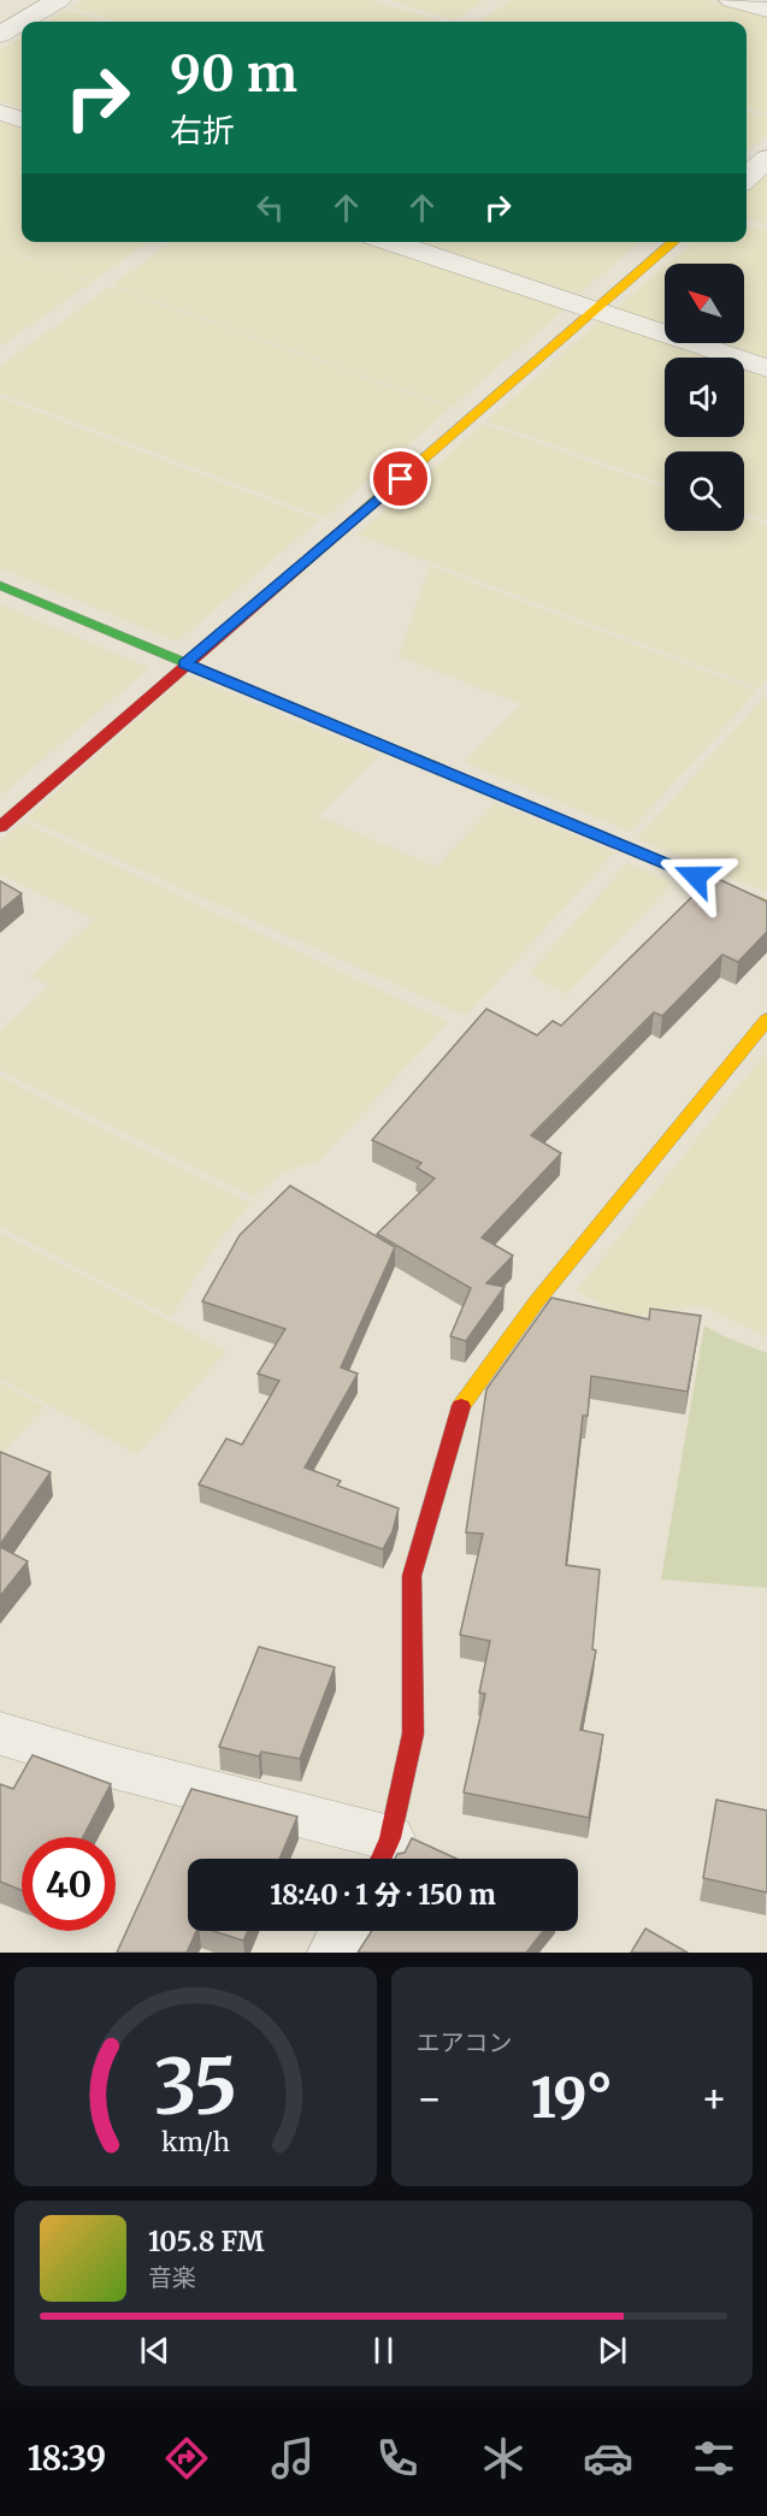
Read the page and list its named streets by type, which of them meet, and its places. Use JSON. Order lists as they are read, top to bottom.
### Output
{
  "north": "top left",
  "page": {
    "turn": ["90 m", "右折"],
    "limit": "40",
    "trip": "18:40 · 1 分 · 150 m",
    "tile": "エアコン",
    "heat": ["−", "19°", "+"],
    "song": ["105.8 FM", "音楽"],
    "tabs": "18:39",
    "gauge": ["35", "km/h"]
  }
}
